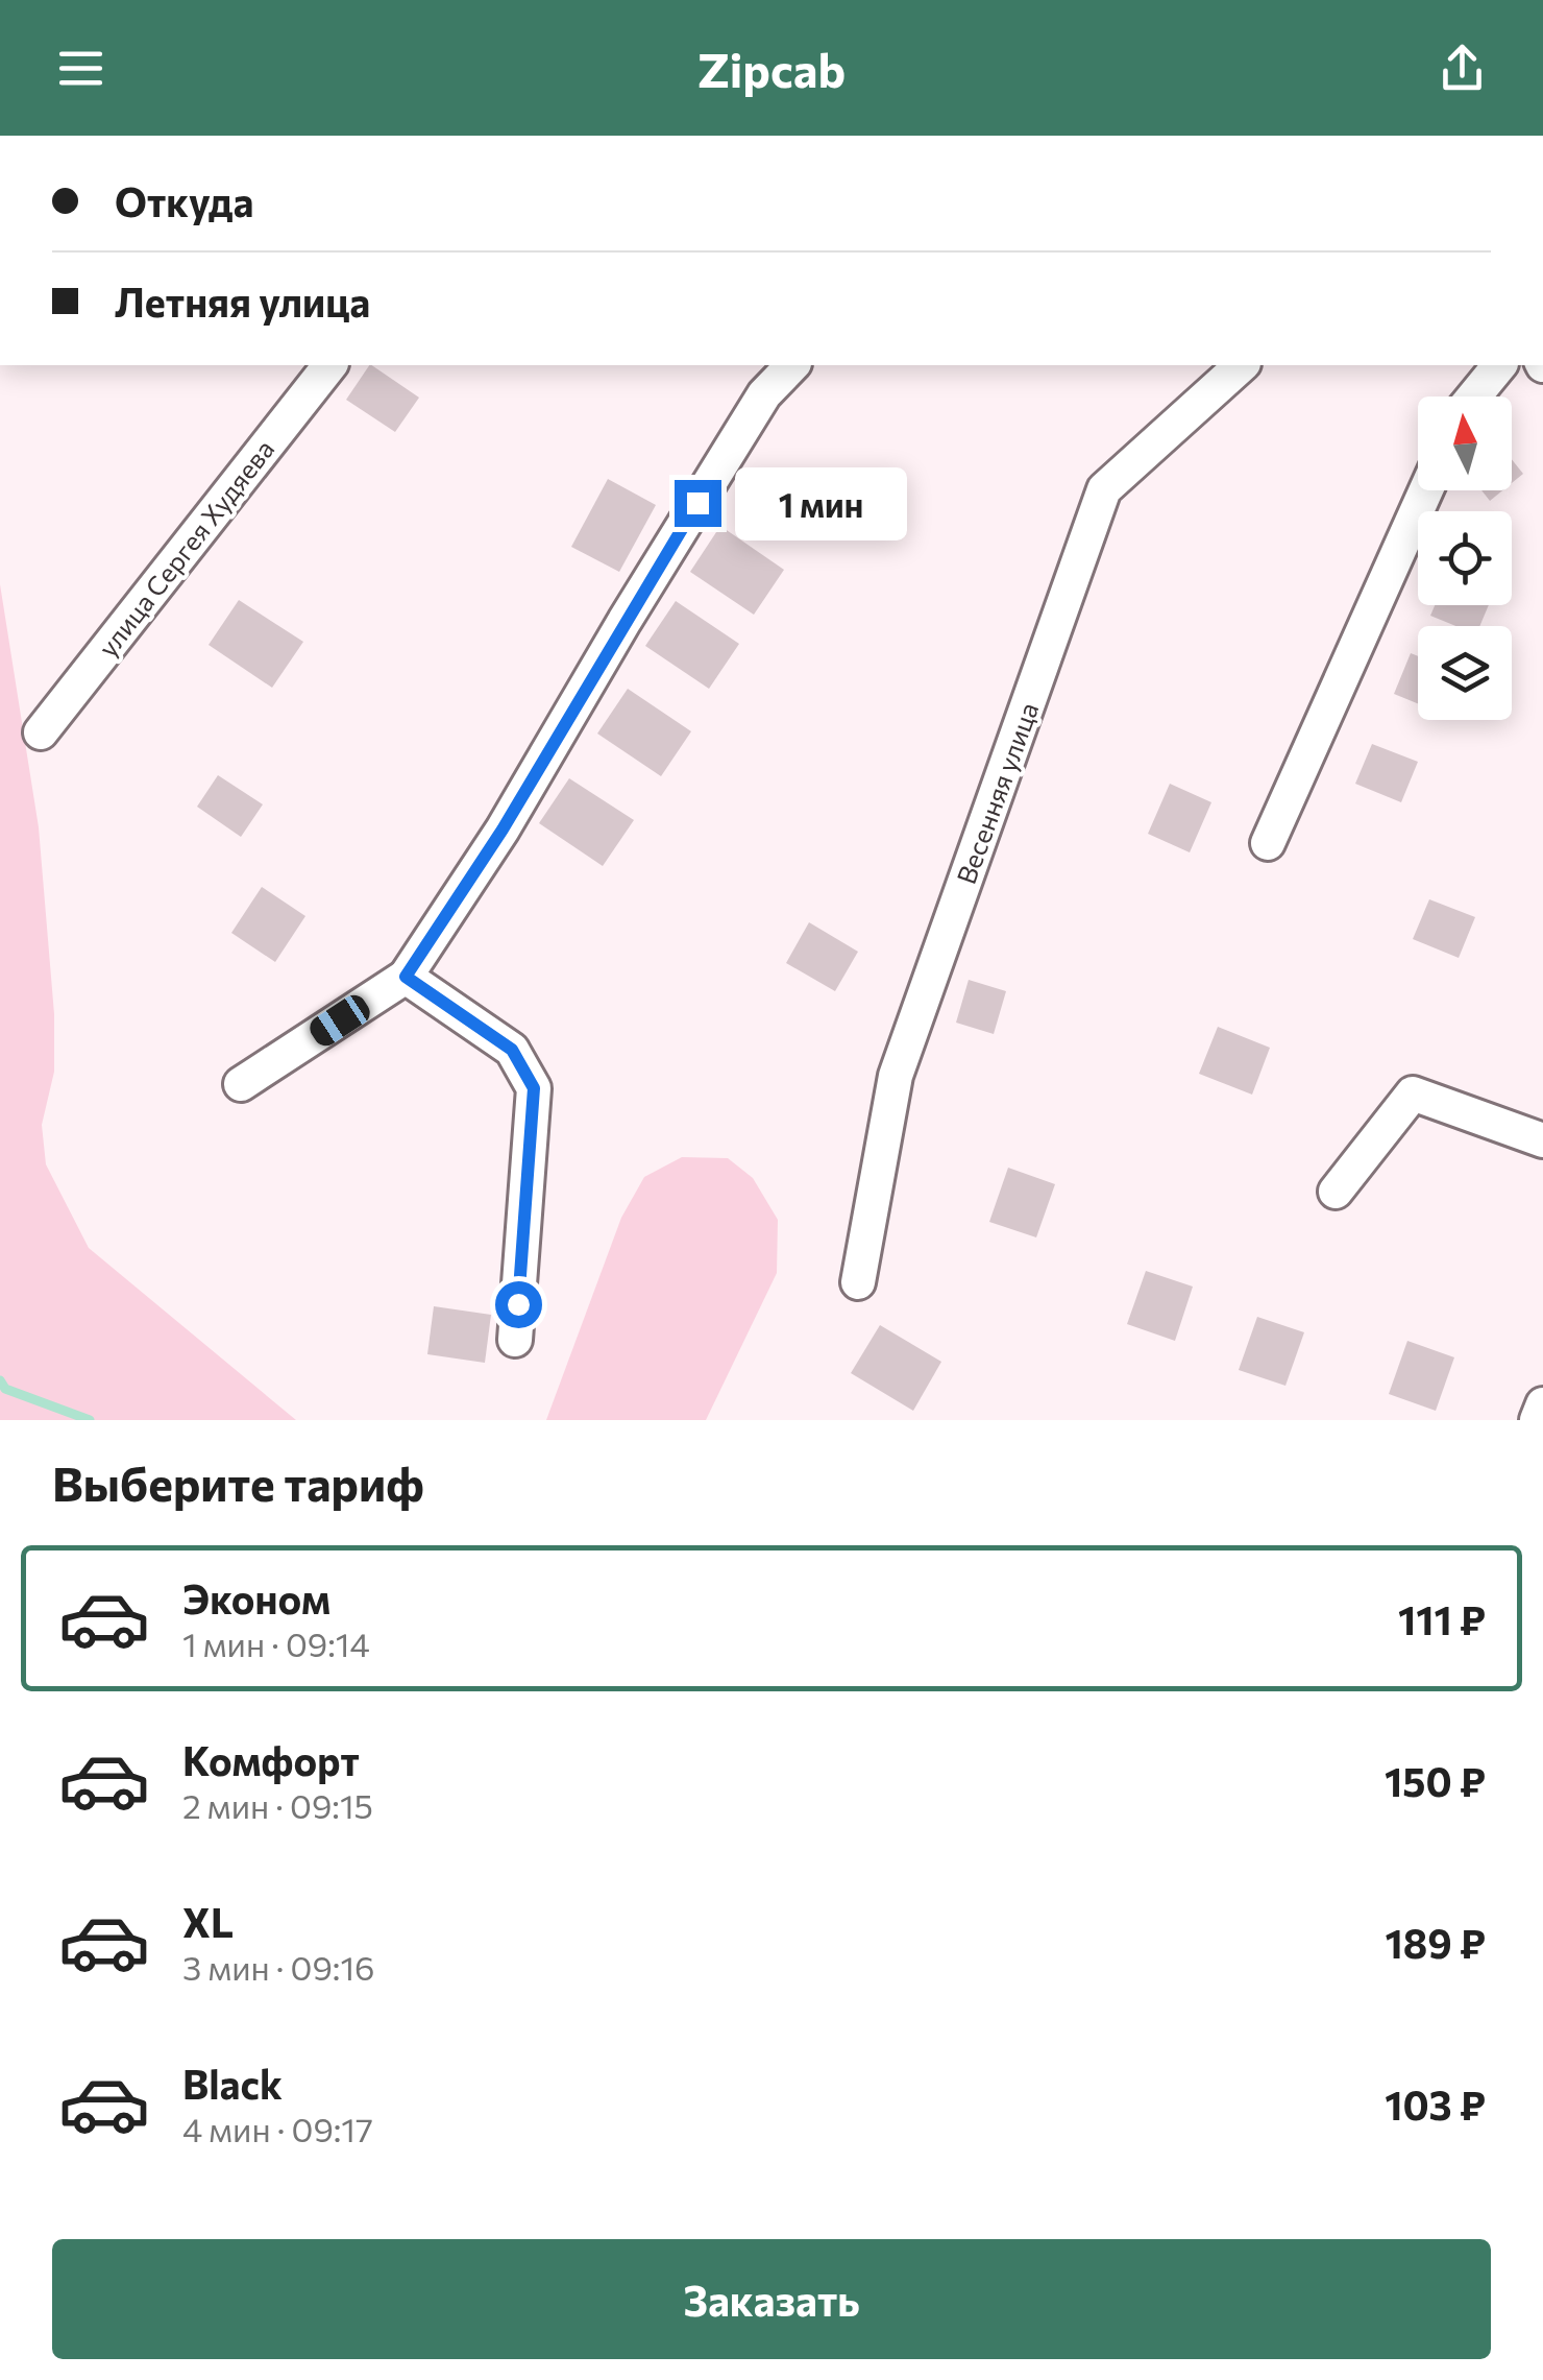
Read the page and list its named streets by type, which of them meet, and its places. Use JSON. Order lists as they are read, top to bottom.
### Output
{
  "streets": {
    "street": ["улица Сергея Худяева", "Весенняя улица"]
  },
  "north": "top",
  "page": {
    "header": "Zipcab",
    "banner": ["Откуда", "Летняя улица"],
    "bubble": "1 мин",
    "heading": "Выберите тариф",
    "list": [
      {
        "name": "Эконом",
        "note": "1 мин · 09:14",
        "value": "111 ₽"
      },
      {
        "name": "Комфорт",
        "note": "2 мин · 09:15",
        "value": "150 ₽"
      },
      {
        "name": "XL",
        "note": "3 мин · 09:16",
        "value": "189 ₽"
      },
      {
        "name": "Black",
        "note": "4 мин · 09:17",
        "value": "103 ₽"
      }
    ],
    "buttons": "Заказать"
  }
}
